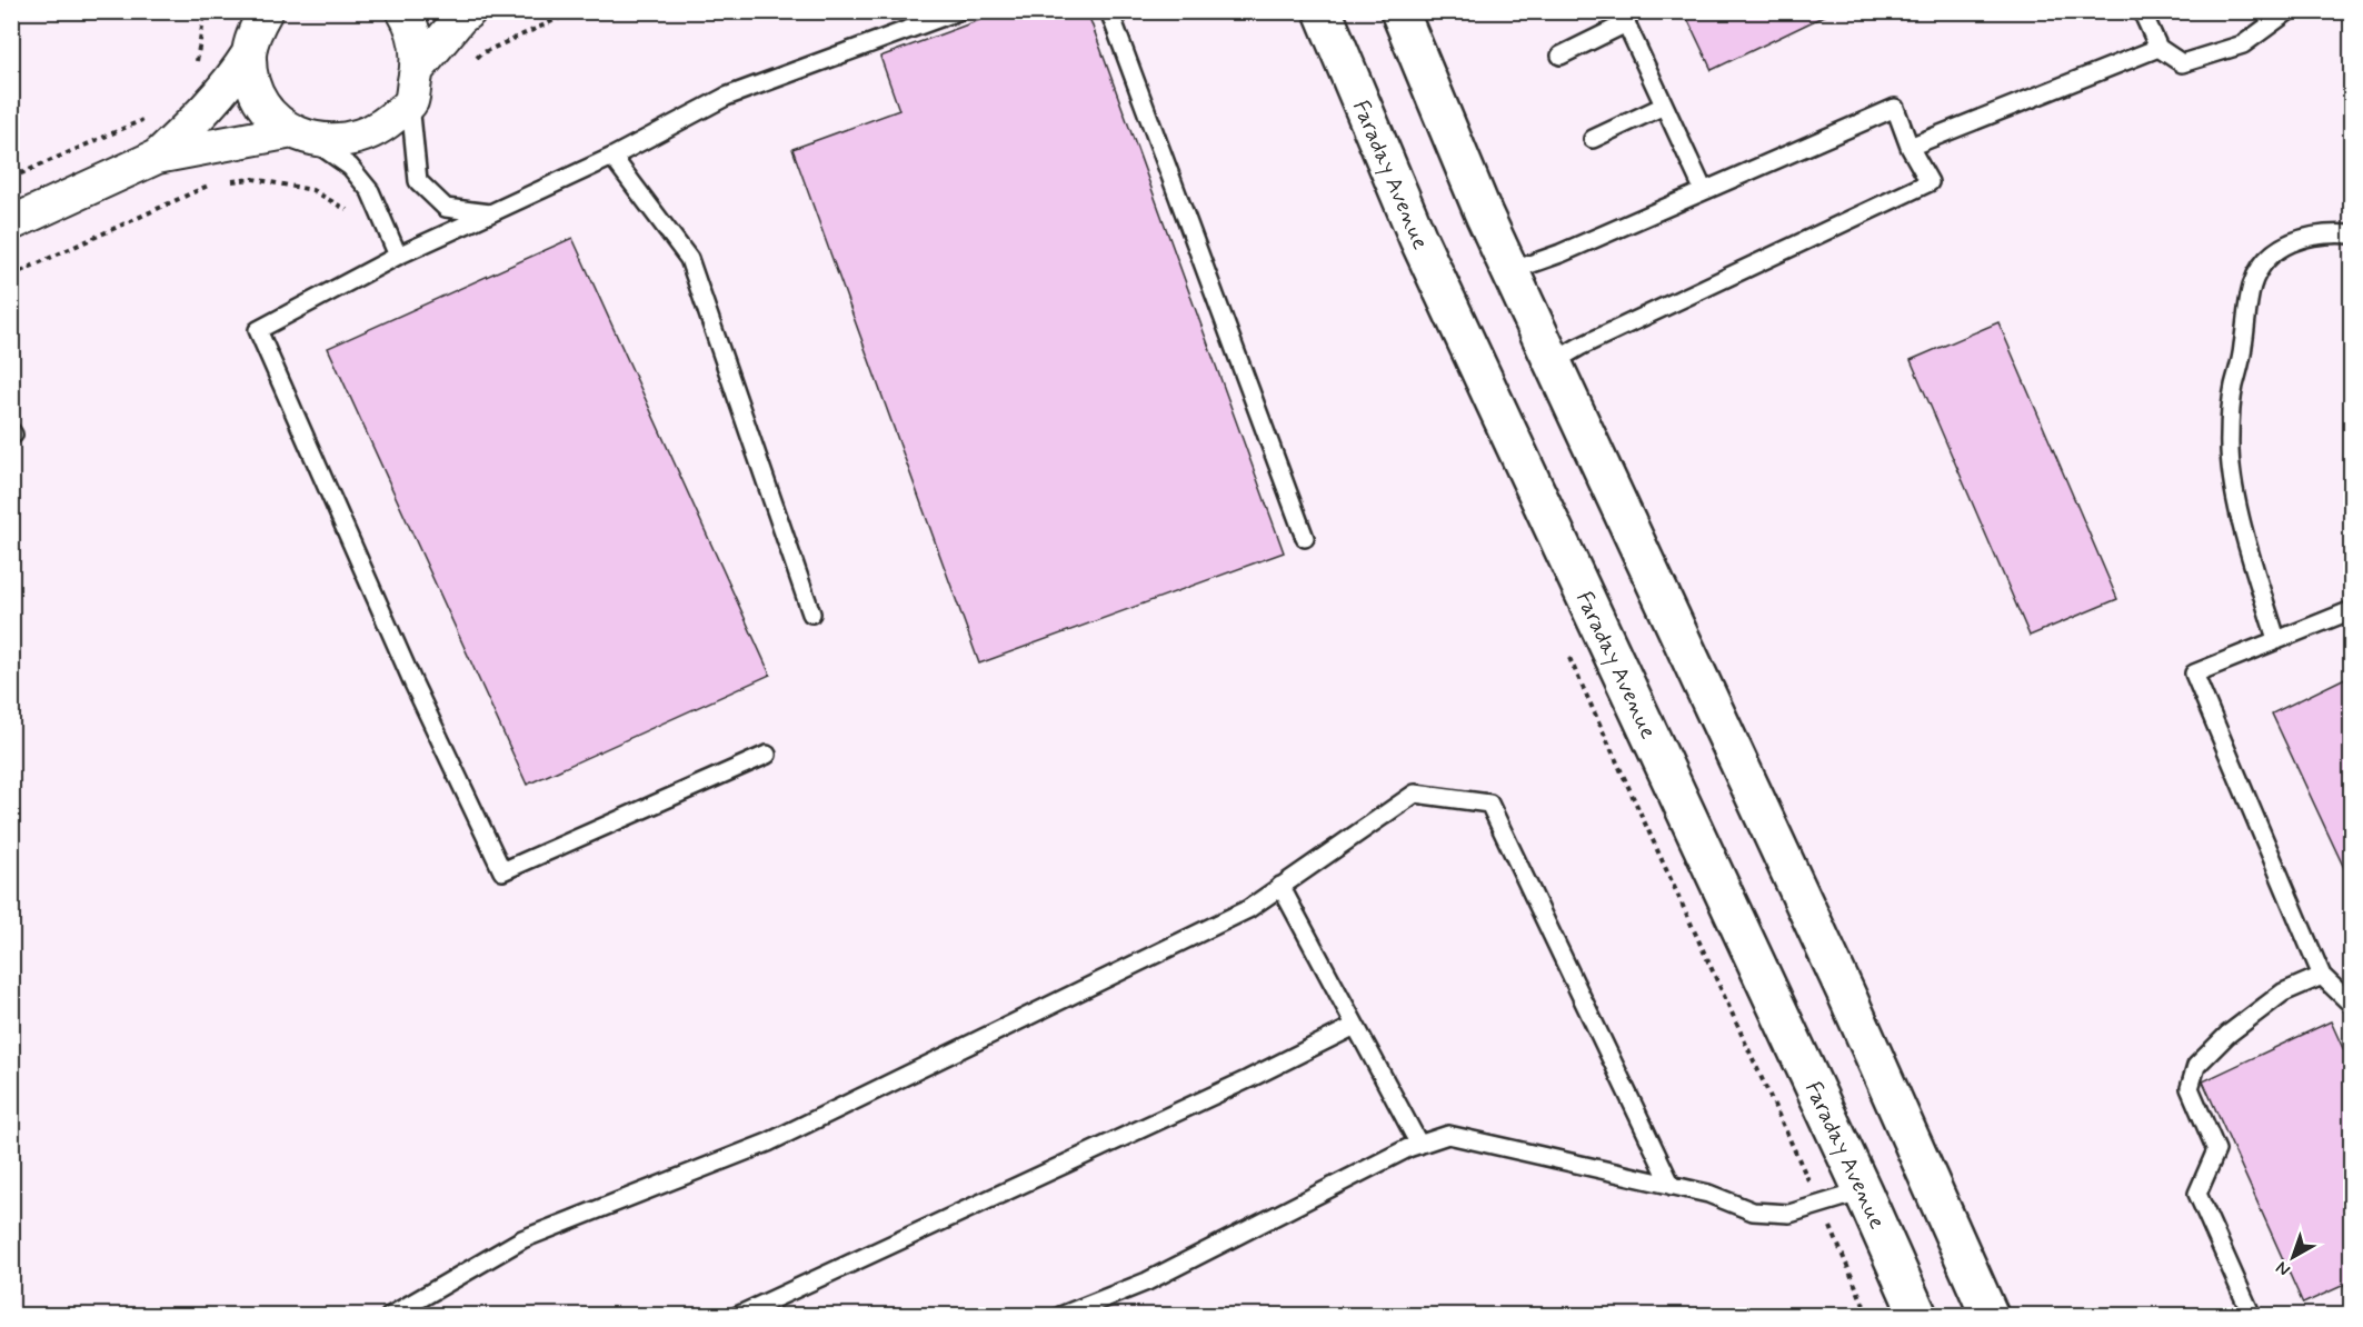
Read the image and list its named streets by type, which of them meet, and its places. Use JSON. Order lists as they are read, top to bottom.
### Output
{
  "streets": {
    "street": ["Faraday Avenue"]
  },
  "north": "bottom left"
}
